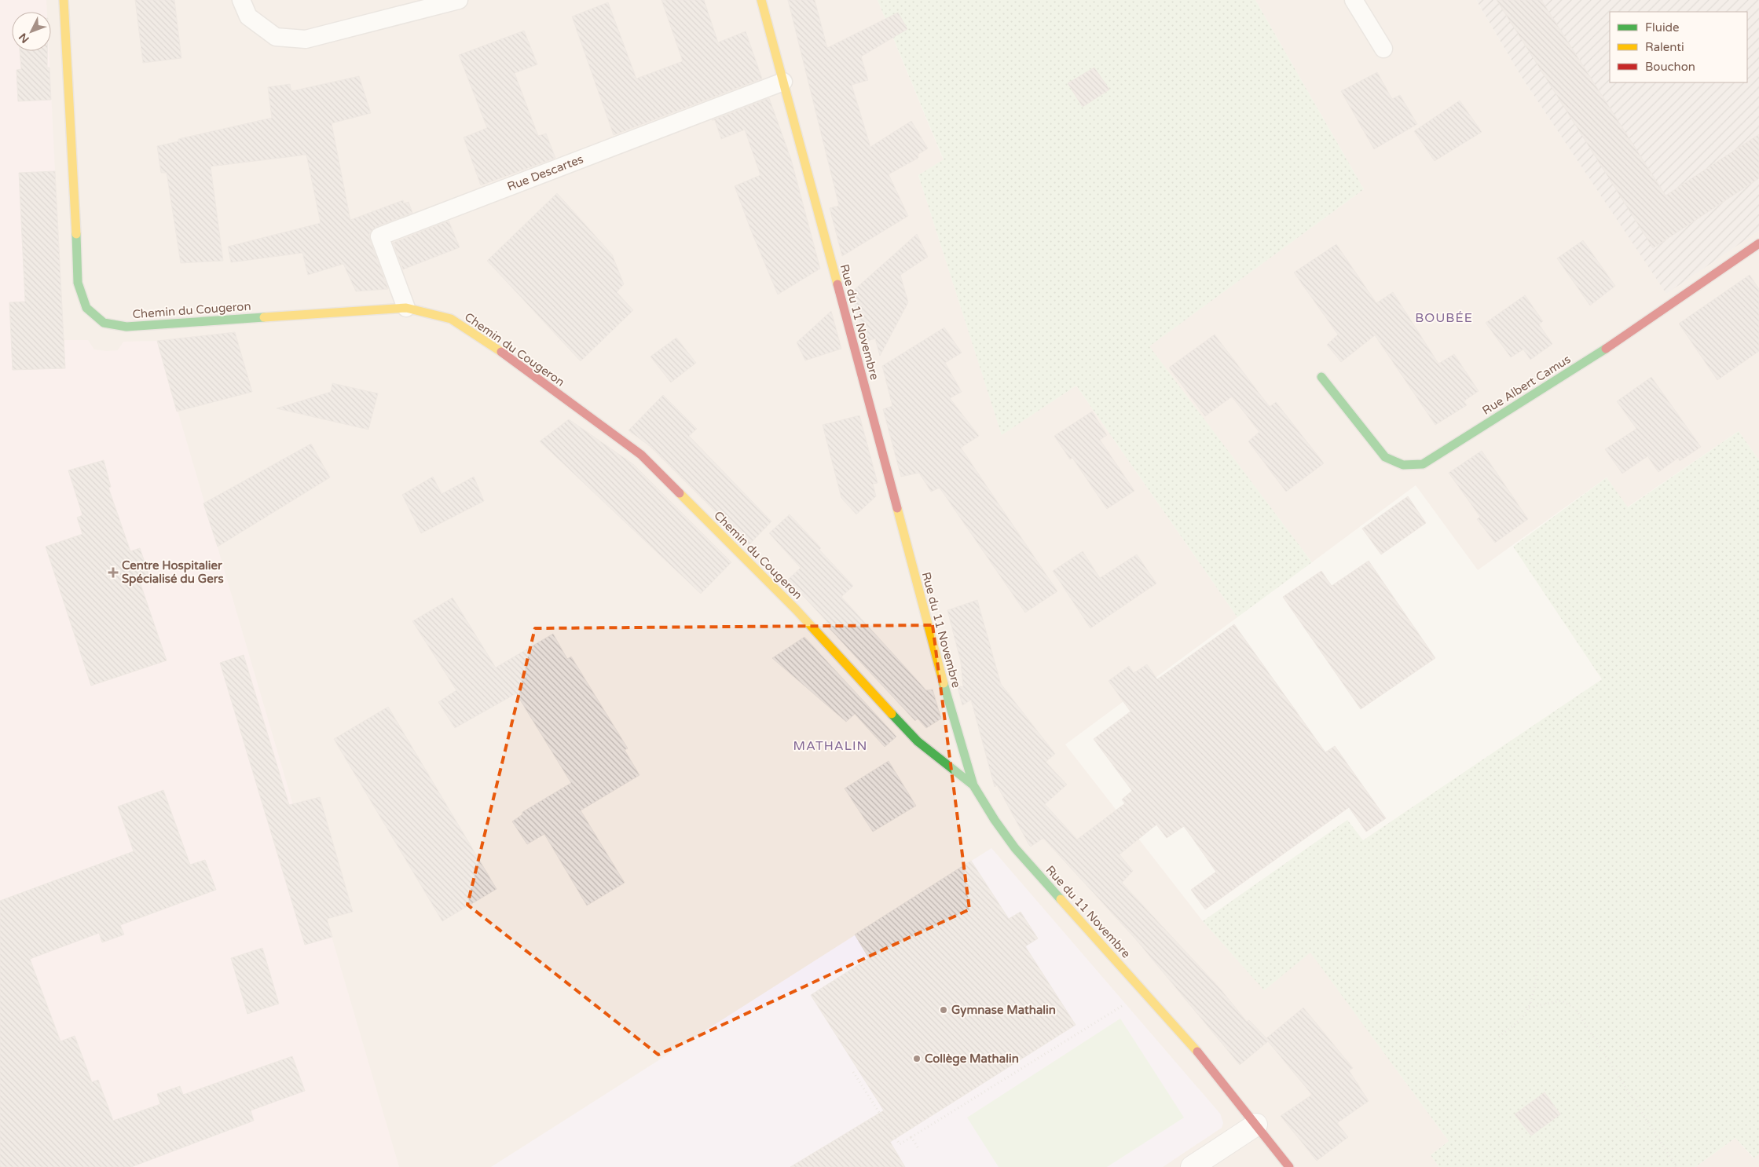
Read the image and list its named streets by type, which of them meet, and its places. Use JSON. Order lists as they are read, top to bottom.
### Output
{
  "streets": {
    "street": ["Chemin du Cougeron", "Rue du 11 Novembre", "Rue Albert Camus"],
    "lane": ["Rue Descartes"]
  },
  "crossings": [
    ["Rue Descartes", "Chemin du Cougeron"],
    ["Rue Descartes", "Rue du 11 Novembre"],
    ["Chemin du Cougeron", "Rue du 11 Novembre"]
  ],
  "districts": ["BOUBÉE", "MATHALIN"],
  "places": {
    "health": ["Centre Hospitalier Spécialisé du Gers"],
    "other": ["Gymnase Mathalin", "Collège Mathalin"]
  },
  "legend": ["Fluide", "Ralenti", "Bouchon"],
  "north": "bottom left"
}
